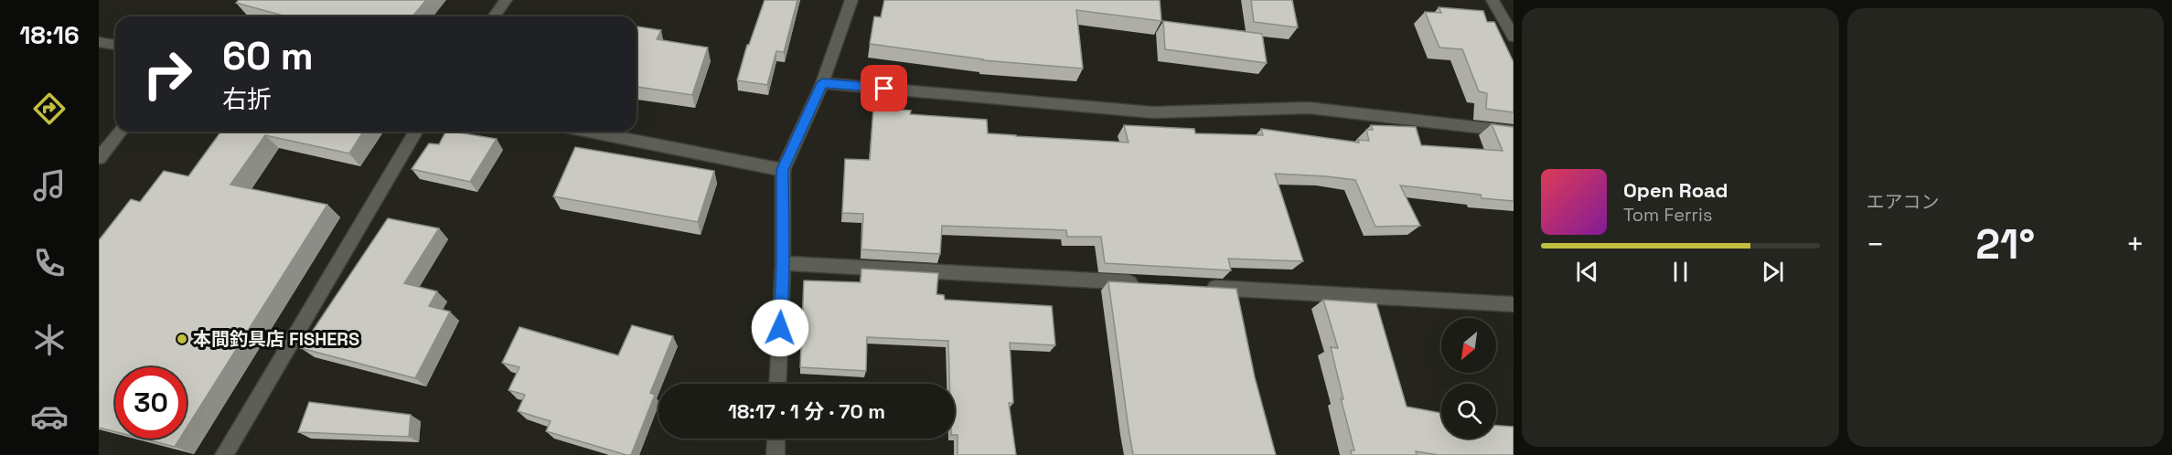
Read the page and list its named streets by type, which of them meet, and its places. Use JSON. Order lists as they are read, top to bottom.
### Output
{
  "places": ["本間釣具店 FISHERS"],
  "north": "bottom left",
  "page": {
    "tabs": "18:16",
    "tile": "エアコン",
    "turn": ["60 m", "右折"],
    "song": ["Open Road", "Tom Ferris"],
    "heat": ["−", "21°", "+"],
    "limit": "30",
    "trip": "18:17 · 1 分 · 70 m"
  }
}
